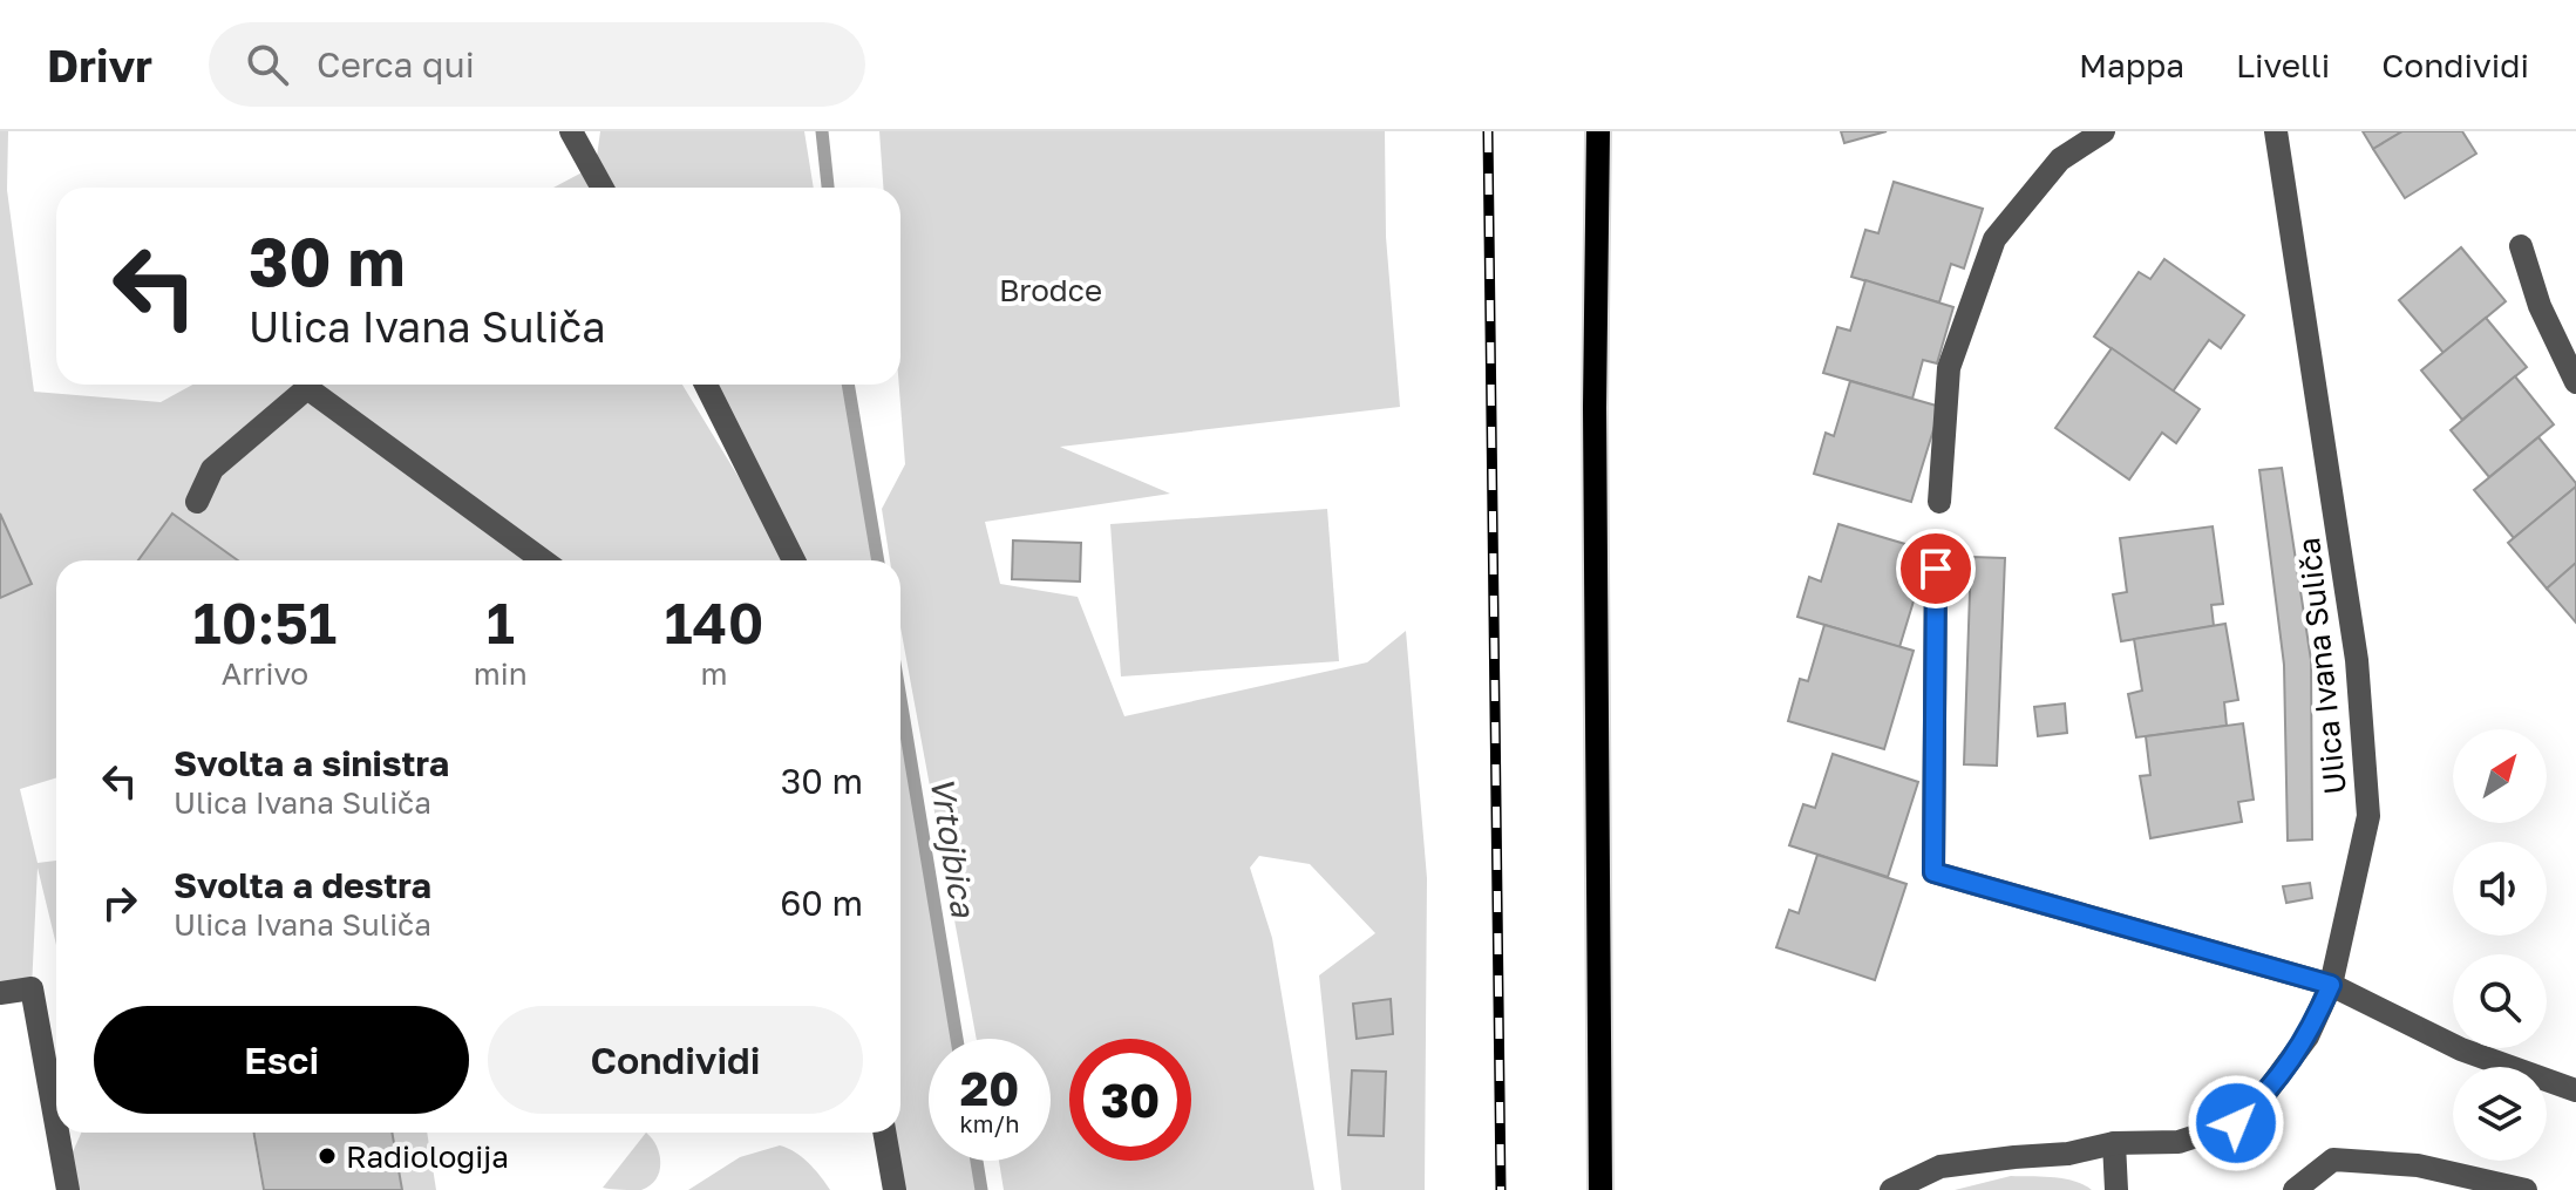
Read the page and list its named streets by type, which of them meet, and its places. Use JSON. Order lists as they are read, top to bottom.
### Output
{
  "streets": {
    "street": ["Ulica Ivana Suliča"]
  },
  "water": ["Vrtojbica"],
  "parks": ["Brodce"],
  "places": ["Radiologija"],
  "north": "top right",
  "page": {
    "header": "Drivr",
    "search": "Cerca qui",
    "nav": ["Mappa", "Livelli", "Condividi"],
    "turn": ["30 m", "Ulica Ivana Suliča"],
    "eta": [
      "10:51",
      "Arrivo",
      "1",
      "min",
      "140",
      "m"
    ],
    "list": [
      {
        "name": "Svolta a sinistra",
        "note": "Ulica Ivana Suliča",
        "value": "30 m"
      },
      {
        "name": "Svolta a destra",
        "note": "Ulica Ivana Suliča",
        "value": "60 m"
      }
    ],
    "buttons": ["Esci", "Condividi"],
    "speed": "20 km/h",
    "limit": "30"
  }
}
